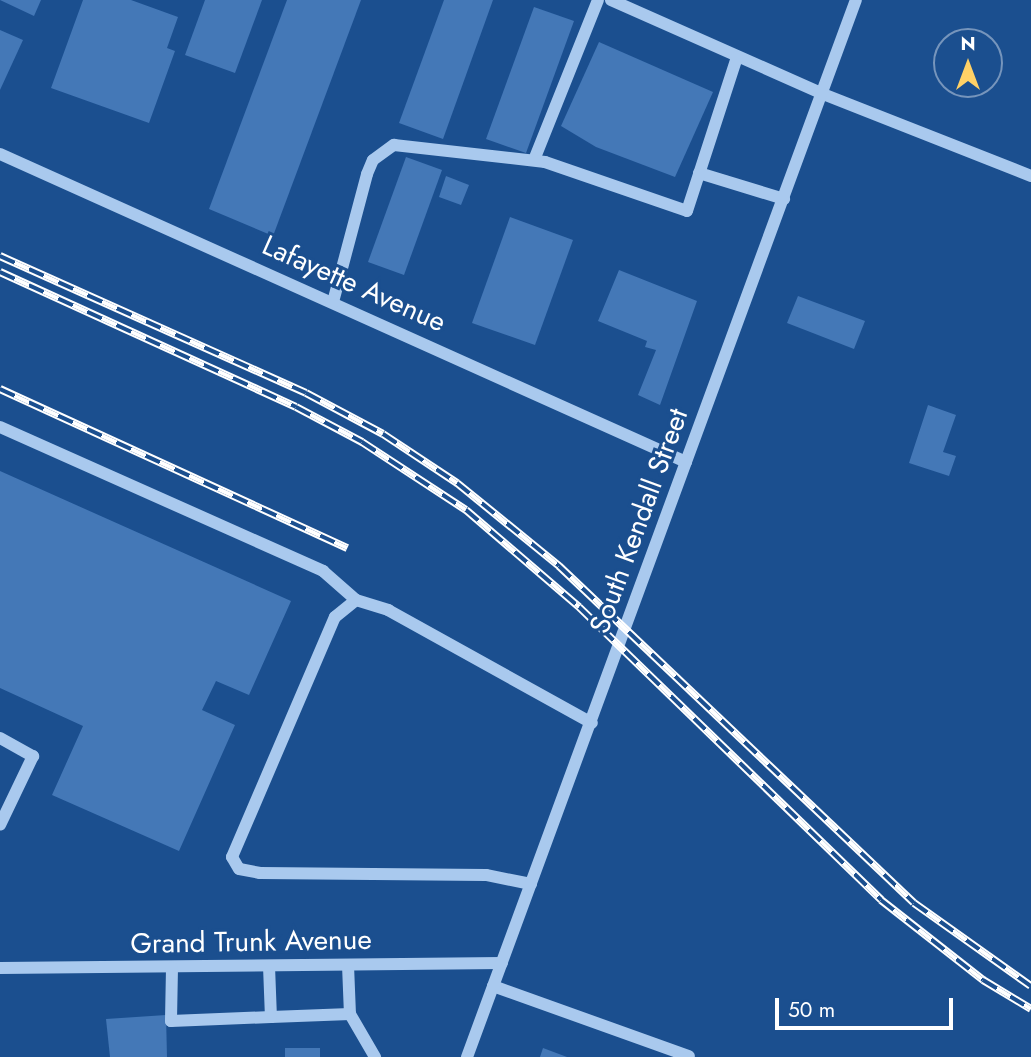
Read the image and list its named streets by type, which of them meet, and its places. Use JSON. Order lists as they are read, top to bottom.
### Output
{
  "streets": {
    "street": ["Lafayette Avenue", "South Kendall Street", "Grand Trunk Avenue"]
  },
  "crossings": [
    ["Lafayette Avenue", "South Kendall Street"],
    ["South Kendall Street", "Grand Trunk Avenue"]
  ],
  "scale_bar": "50 m",
  "north": "top"
}
